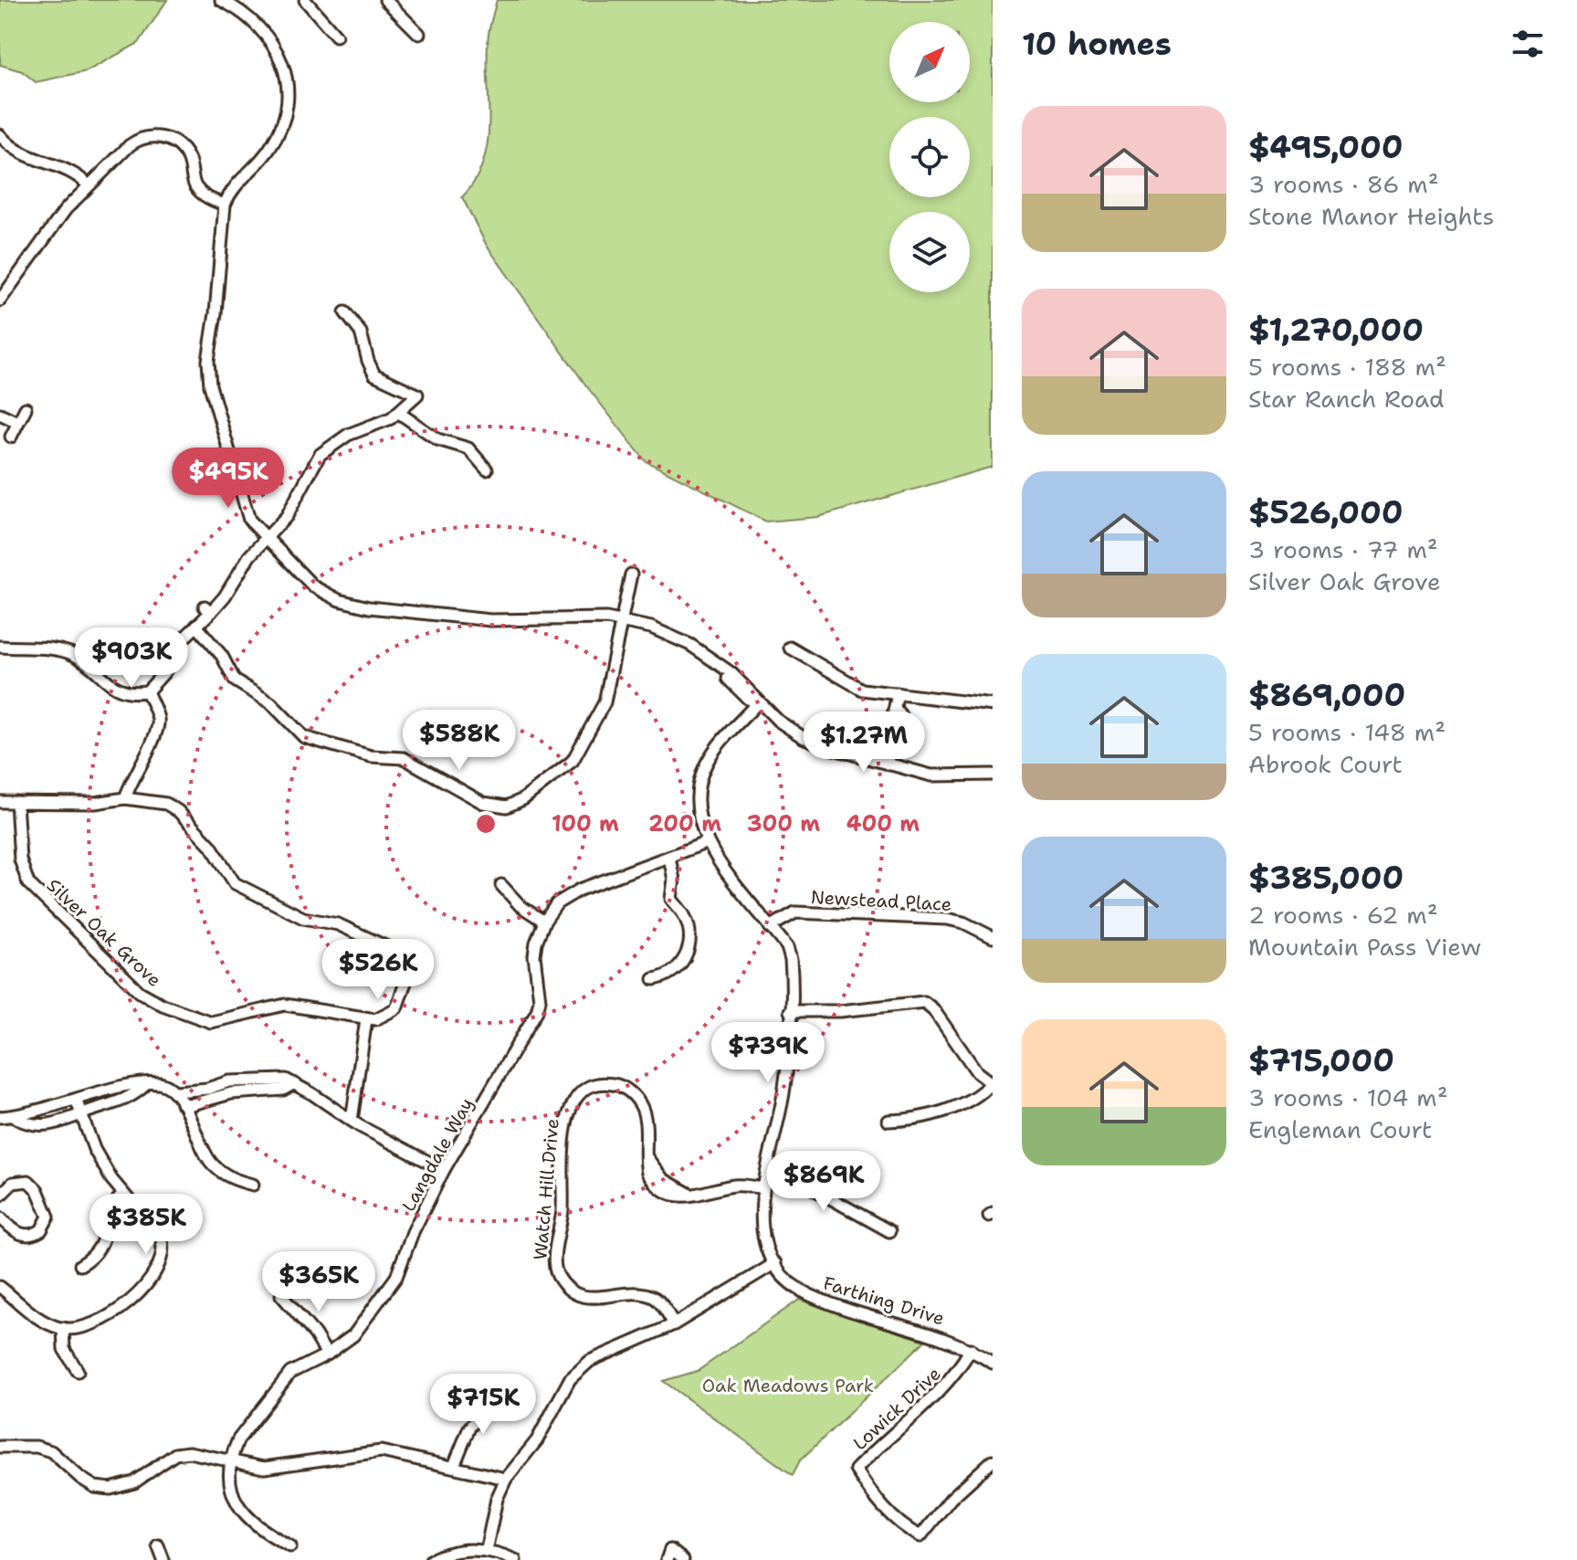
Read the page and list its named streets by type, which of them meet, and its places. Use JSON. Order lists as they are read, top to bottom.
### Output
{
  "streets": {
    "street": [
      "Newstead Place",
      "Silver Oak Grove",
      "Langdale Way",
      "Watch Hill Drive",
      "Farthing Drive",
      "Lowick Drive"
    ]
  },
  "crossings": [
    ["Newstead Place", "Farthing Drive"],
    ["Langdale Way", "Farthing Drive"],
    ["Watch Hill Drive", "Farthing Drive"],
    ["Farthing Drive", "Lowick Drive"]
  ],
  "parks": ["Oak Meadows Park"],
  "north": "top right",
  "page": {
    "heading": "10 homes",
    "list": [
      {
        "name": "$495,000",
        "note": "3 rooms · 86 m² · Stone Manor Heights"
      },
      {
        "name": "$1,270,000",
        "note": "5 rooms · 188 m² · Star Ranch Road"
      },
      {
        "name": "$526,000",
        "note": "3 rooms · 77 m² · Silver Oak Grove"
      },
      {
        "name": "$869,000",
        "note": "5 rooms · 148 m² · Abrook Court"
      },
      {
        "name": "$385,000",
        "note": "2 rooms · 62 m² · Mountain Pass View"
      },
      {
        "name": "$715,000",
        "note": "3 rooms · 104 m² · Engleman Court"
      }
    ],
    "price": [
      "$495K",
      "$903K",
      "$588K",
      "$1.27M",
      "$526K",
      "$739K",
      "$869K",
      "$385K",
      "$365K",
      "$715K"
    ]
  },
  "rings": [
    "100 m",
    "200 m",
    "300 m",
    "400 m"
  ]
}
